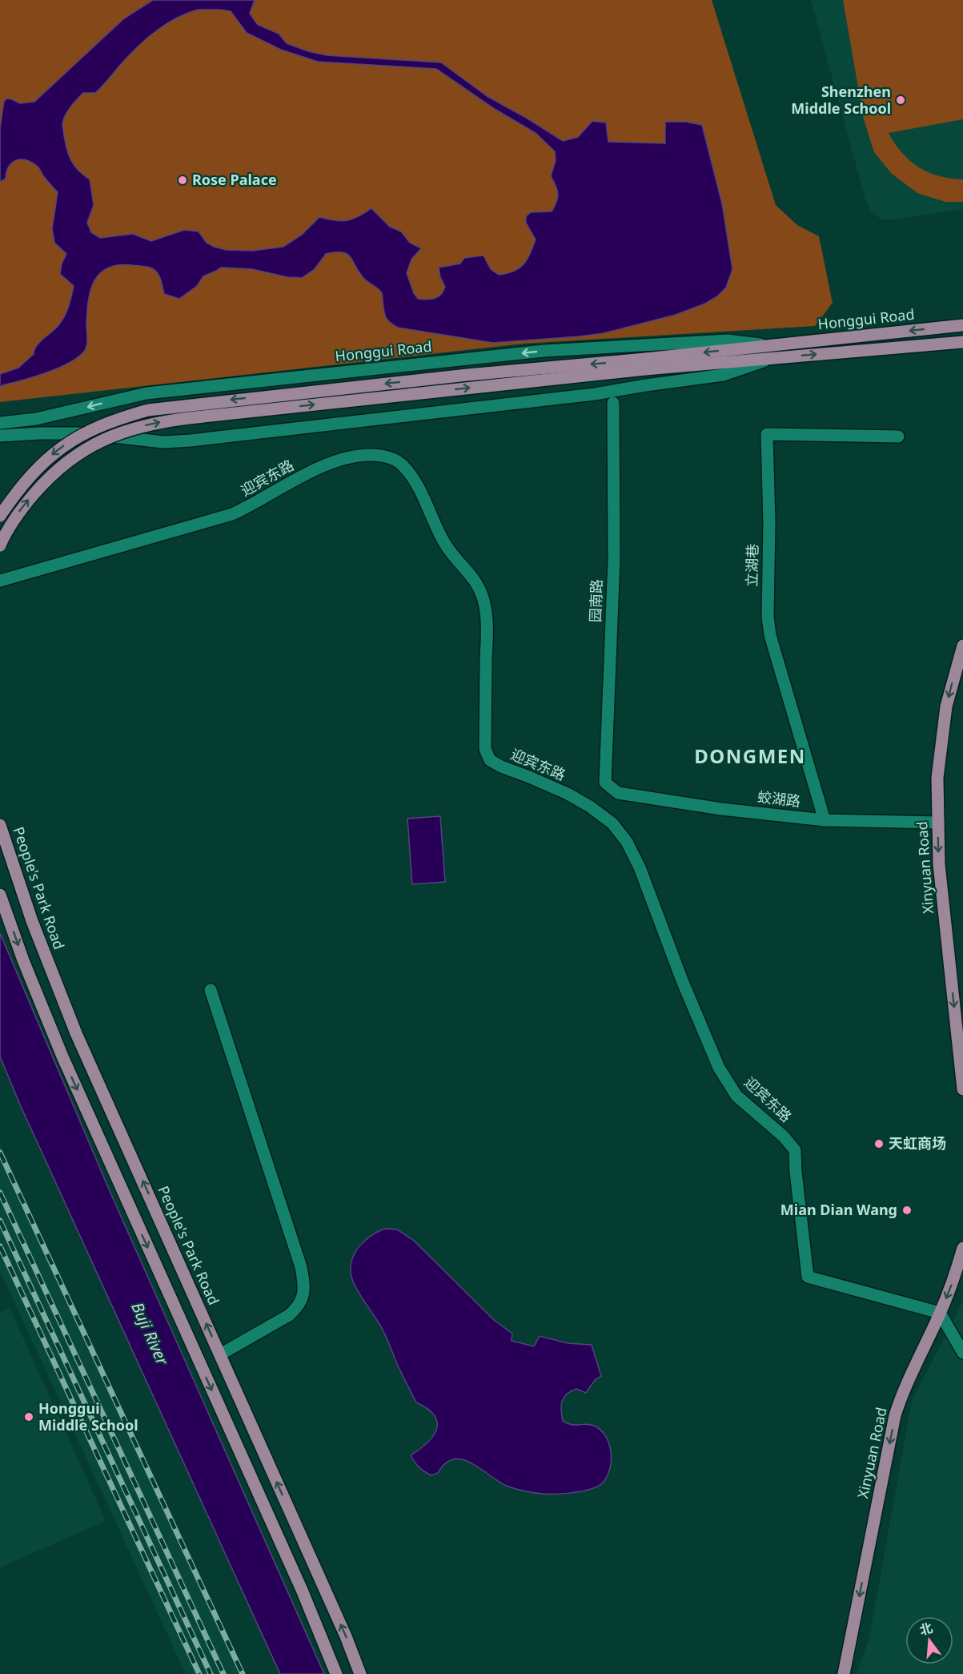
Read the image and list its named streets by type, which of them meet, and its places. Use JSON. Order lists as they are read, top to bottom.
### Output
{
  "streets": {
    "main road": ["Honggui Road", "Xinyuan Road", "People's Park Road"],
    "street": [
      "迎宾东路",
      "立湖巷",
      "园南路",
      "蛟湖路"
    ]
  },
  "crossings": [
    ["迎宾东路", "Xinyuan Road"],
    ["立湖巷", "蛟湖路"],
    ["园南路", "蛟湖路"],
    ["蛟湖路", "Xinyuan Road"]
  ],
  "one_way": ["Xinyuan Road"],
  "districts": ["DONGMEN"],
  "water": ["Buji River"],
  "places": [
    "Shenzhen Middle School",
    "Rose Palace",
    "天虹商场",
    "Mian Dian Wang",
    "Honggui Middle School"
  ],
  "north": "top"
}
